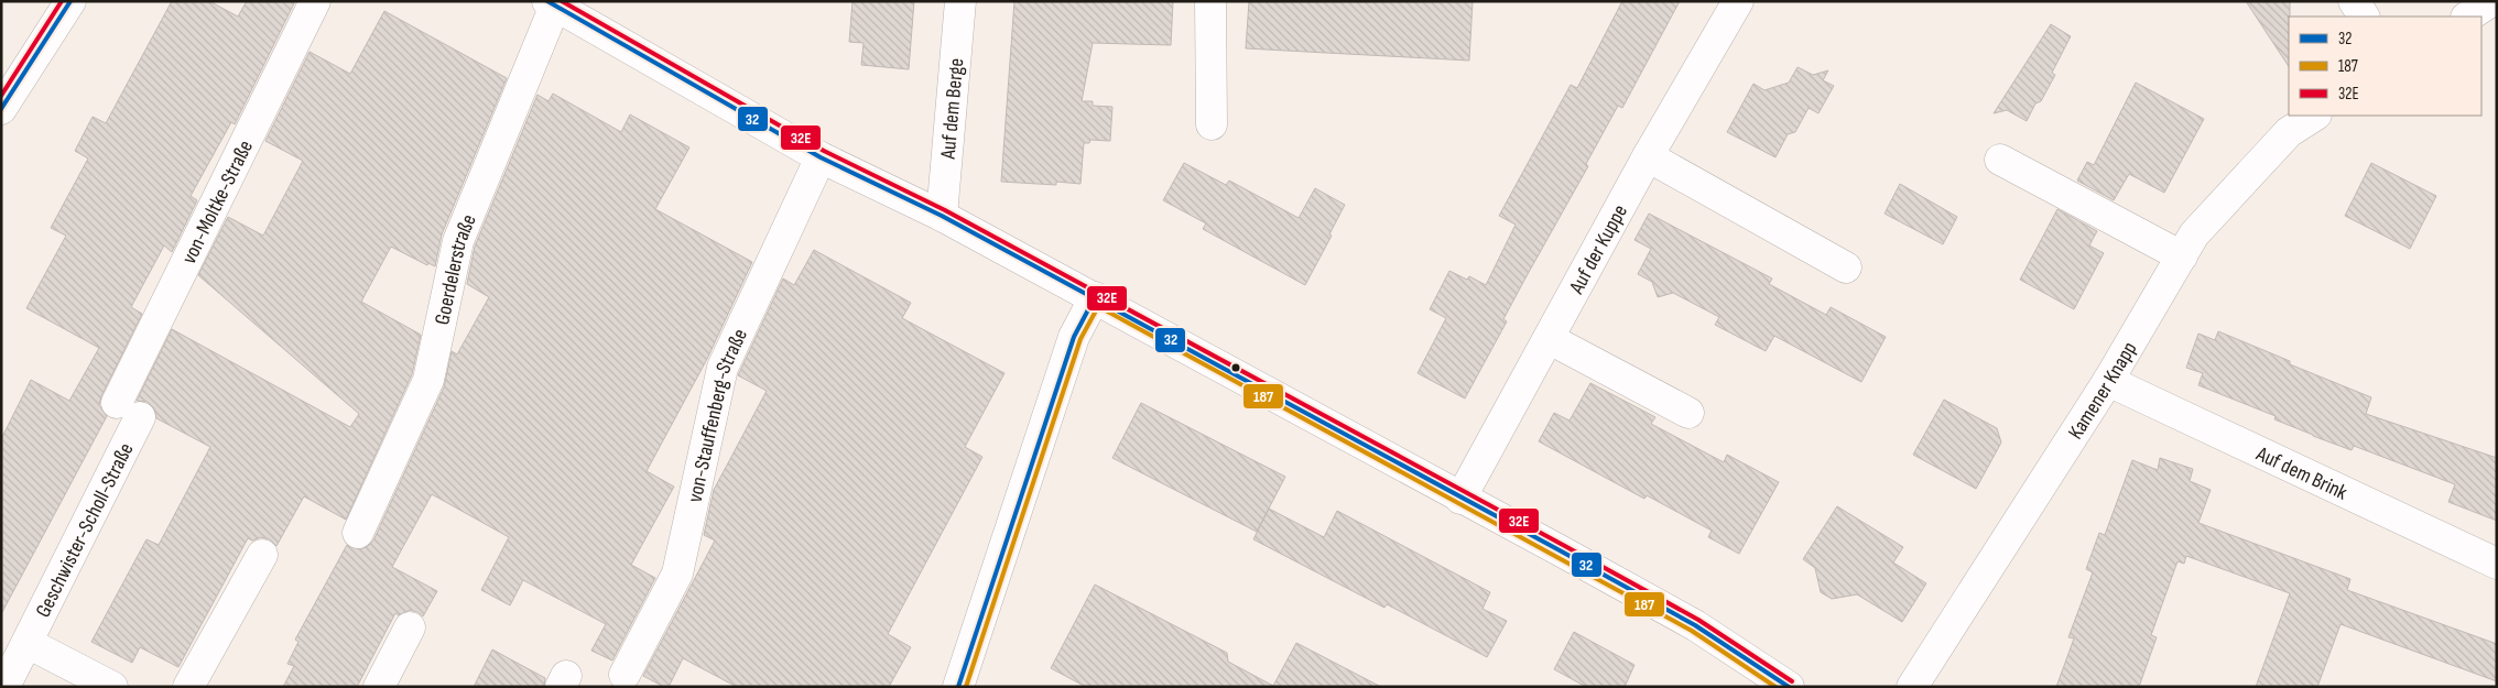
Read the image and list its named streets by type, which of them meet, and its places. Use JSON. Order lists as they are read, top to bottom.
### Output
{
  "streets": {
    "street": [
      "Auf dem Berge",
      "von-Moltke-Straße",
      "Auf der Kuppe",
      "Goerdelerstraße",
      "Kamener Knapp",
      "von-Stauffenberg-Straße",
      "Auf dem Brink",
      "Geschwister-Scholl-Straße"
    ]
  },
  "crossings": [
    ["von-Moltke-Straße", "Geschwister-Scholl-Straße"],
    ["Kamener Knapp", "Auf dem Brink"]
  ],
  "lines": ["transit line 32", "transit line 32E", "transit line 187"],
  "legend": ["32", "187", "32E"]
}
